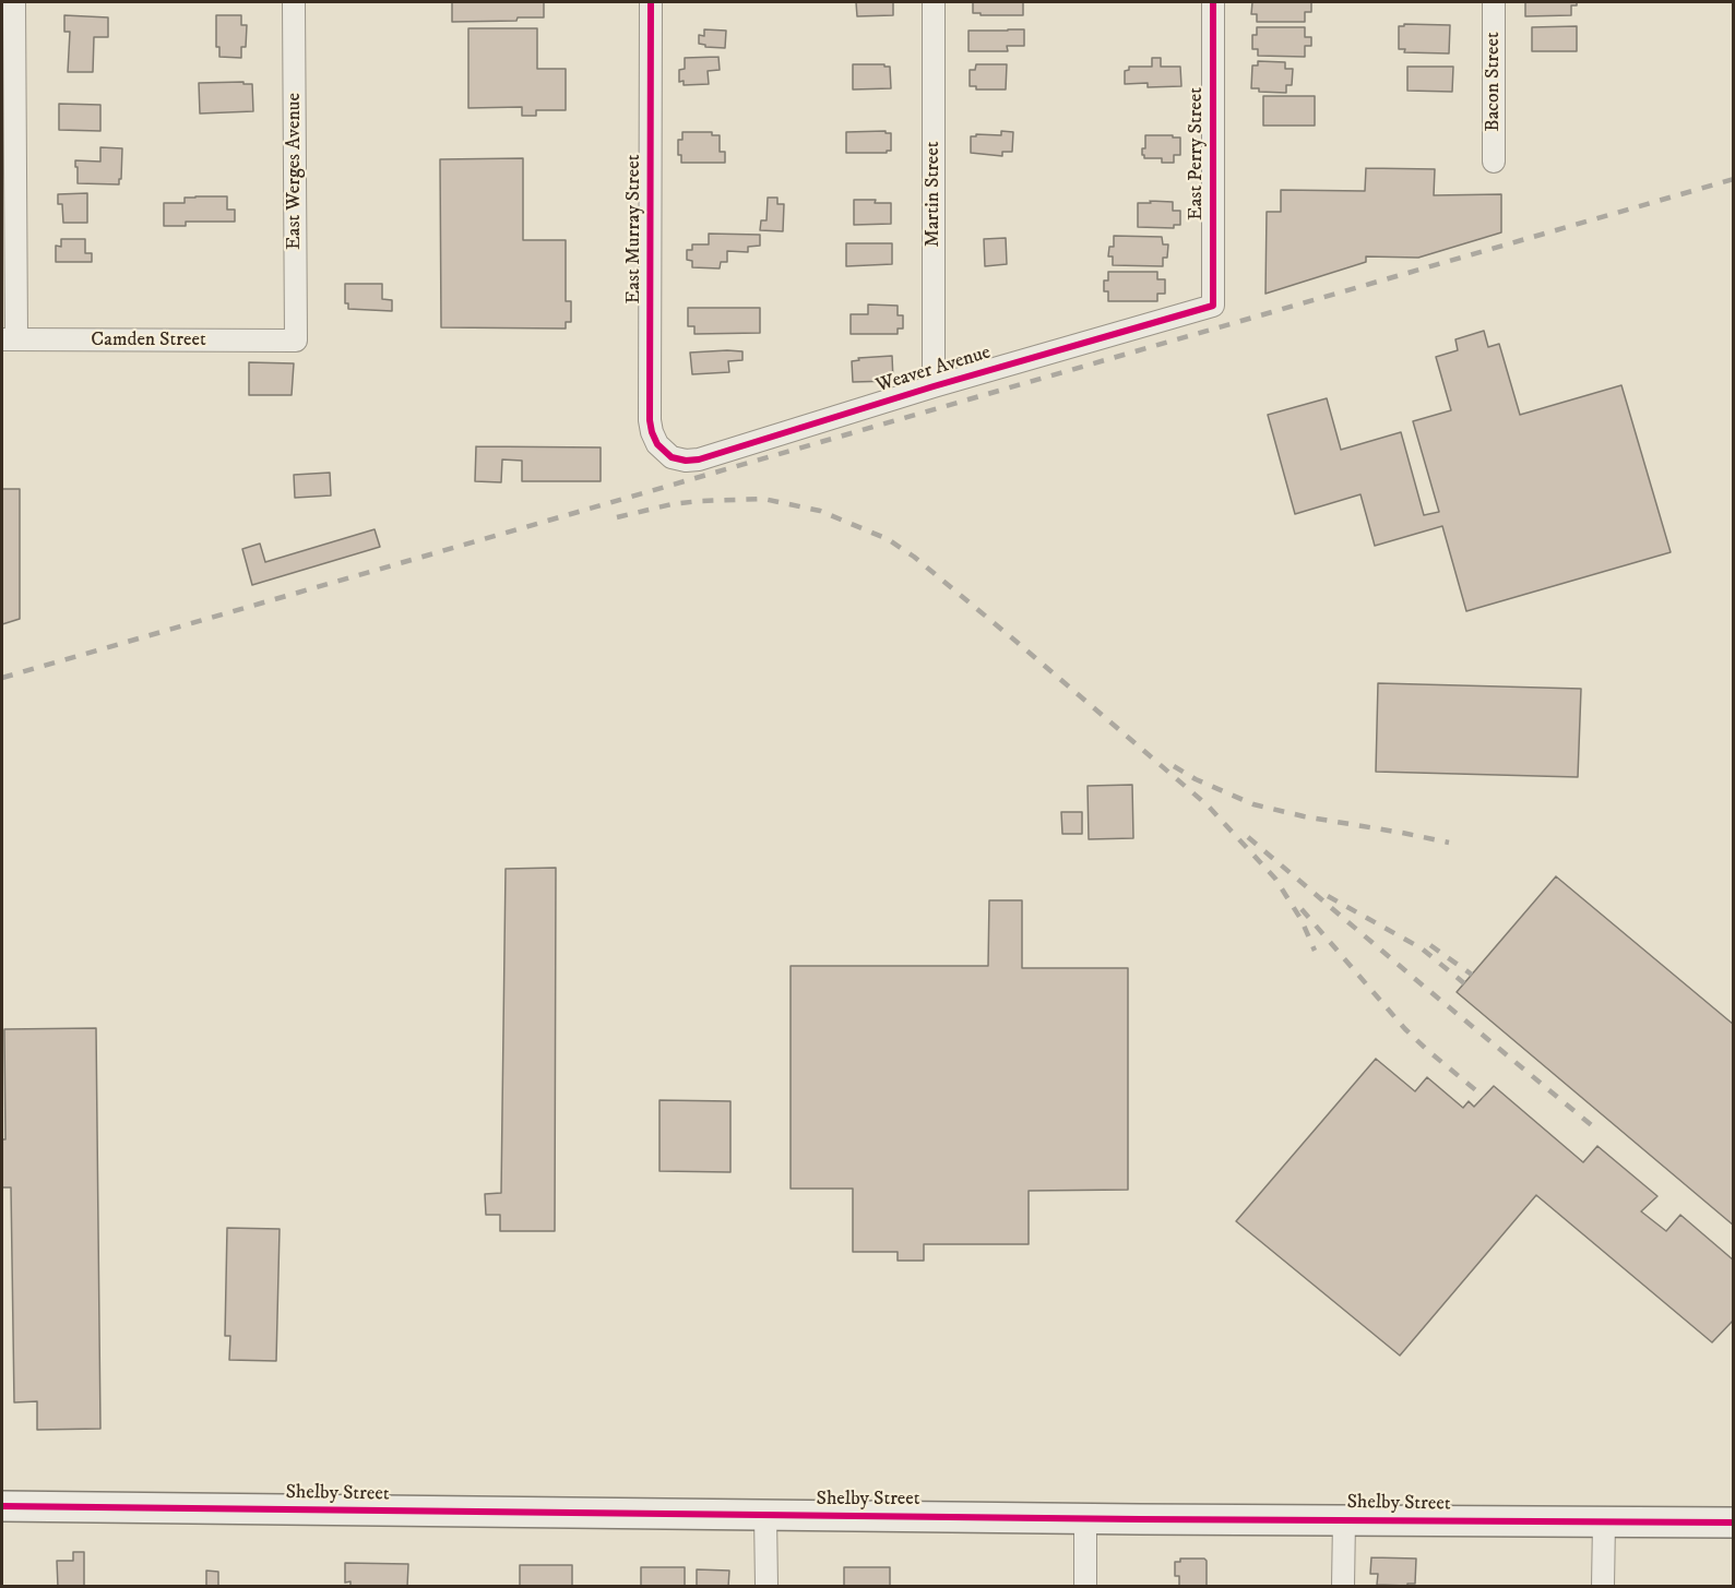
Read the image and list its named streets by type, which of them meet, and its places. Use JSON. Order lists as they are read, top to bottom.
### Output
{
  "streets": {
    "main road": ["Shelby Street"],
    "street": [
      "Bacon Street",
      "East Perry Street",
      "East Werges Avenue",
      "Martin Street",
      "East Murray Street",
      "Camden Street",
      "Weaver Avenue"
    ]
  },
  "crossings": [
    ["East Perry Street", "Weaver Avenue"],
    ["East Werges Avenue", "Camden Street"],
    ["Martin Street", "Weaver Avenue"],
    ["East Murray Street", "Weaver Avenue"]
  ]
}
